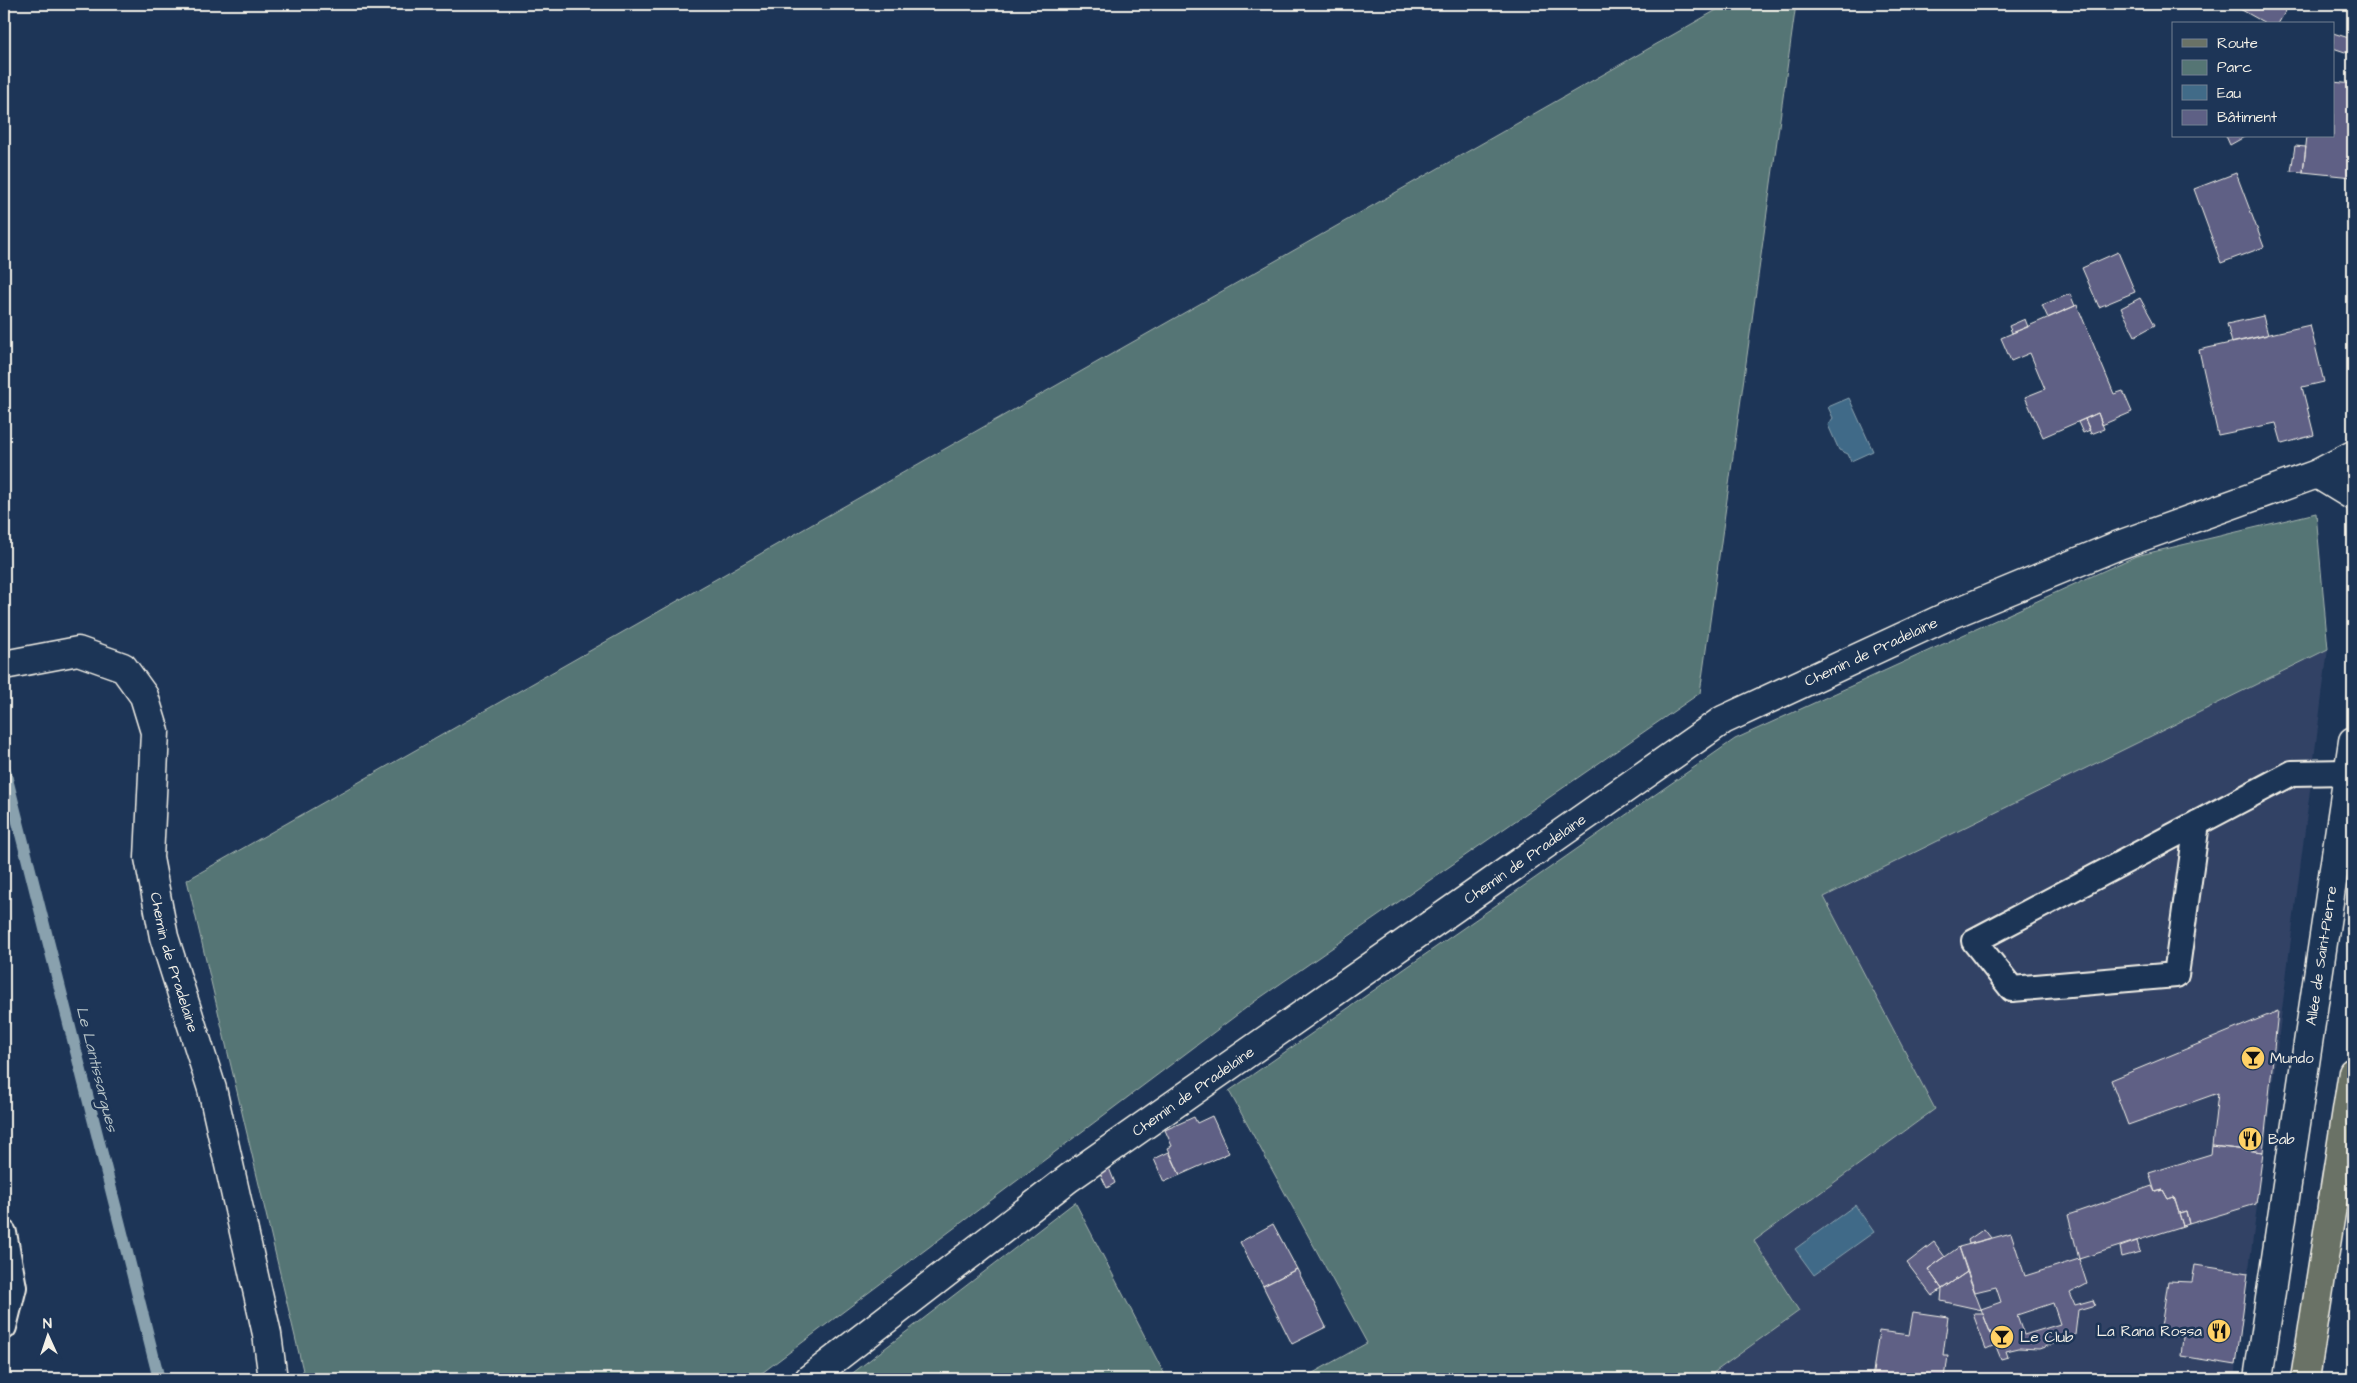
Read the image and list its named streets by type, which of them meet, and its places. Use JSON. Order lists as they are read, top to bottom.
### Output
{
  "streets": {
    "street": ["Chemin de Pradelaine", "Allée de Saint-Pierre"]
  },
  "water": ["Le Lantissargues"],
  "places": {
    "bar": ["Mundo", "Le Club"],
    "restaurant": ["Bab", "La Rana Rossa"]
  },
  "legend": [
    "Route",
    "Parc",
    "Eau",
    "Bâtiment"
  ],
  "north": "top"
}
